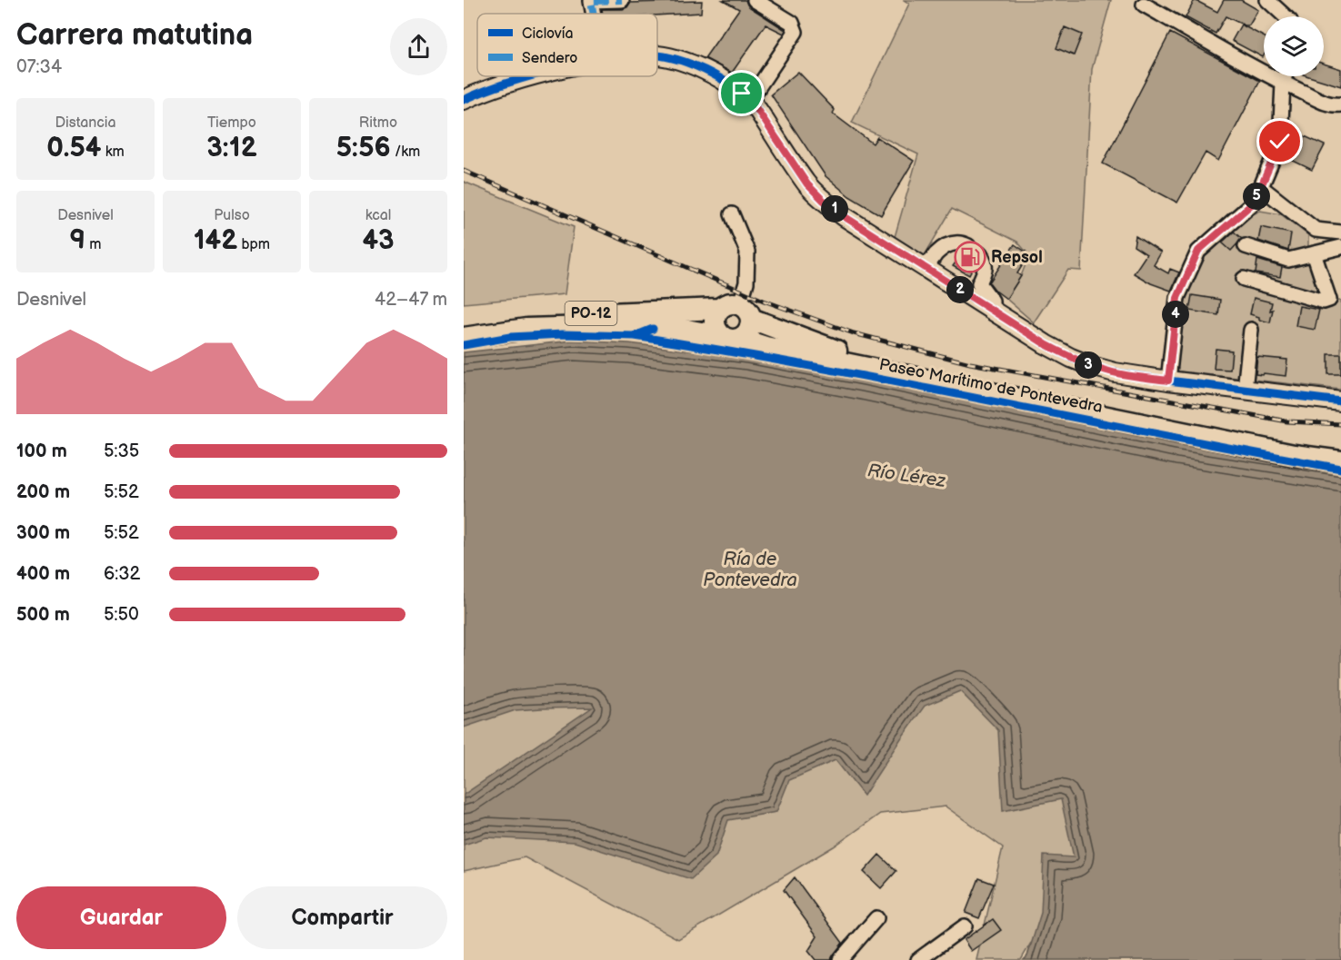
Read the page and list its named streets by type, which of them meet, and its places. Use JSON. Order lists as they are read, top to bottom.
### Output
{
  "streets": {
    "highway": ["PO-12"],
    "cycle path": ["Paseo Marítimo de Pontevedra"]
  },
  "water": ["Río Lérez", "Ría de Pontevedra"],
  "places": {
    "fuel station": ["Repsol"]
  },
  "legend": ["Ciclovía", "Sendero"],
  "page": {
    "heading": ["Carrera matutina", "07:34"],
    "stats": [
      ["Distancia", "0.54 km"],
      ["Tiempo", "3:12"],
      ["Ritmo", "5:56 /km"],
      ["Desnivel", "9 m"],
      ["Pulso", "142 bpm"],
      ["kcal", "43"]
    ],
    "pins": [
      "5",
      "1",
      "2",
      "4",
      "3"
    ],
    "chart": ["Desnivel", "42–47 m"],
    "list": [
      {
        "name": "100 m",
        "note": "5:35"
      },
      {
        "name": "200 m",
        "note": "5:52"
      },
      {
        "name": "300 m",
        "note": "5:52"
      },
      {
        "name": "400 m",
        "note": "6:32"
      },
      {
        "name": "500 m",
        "note": "5:50"
      }
    ],
    "buttons": ["Guardar", "Compartir"]
  }
}
